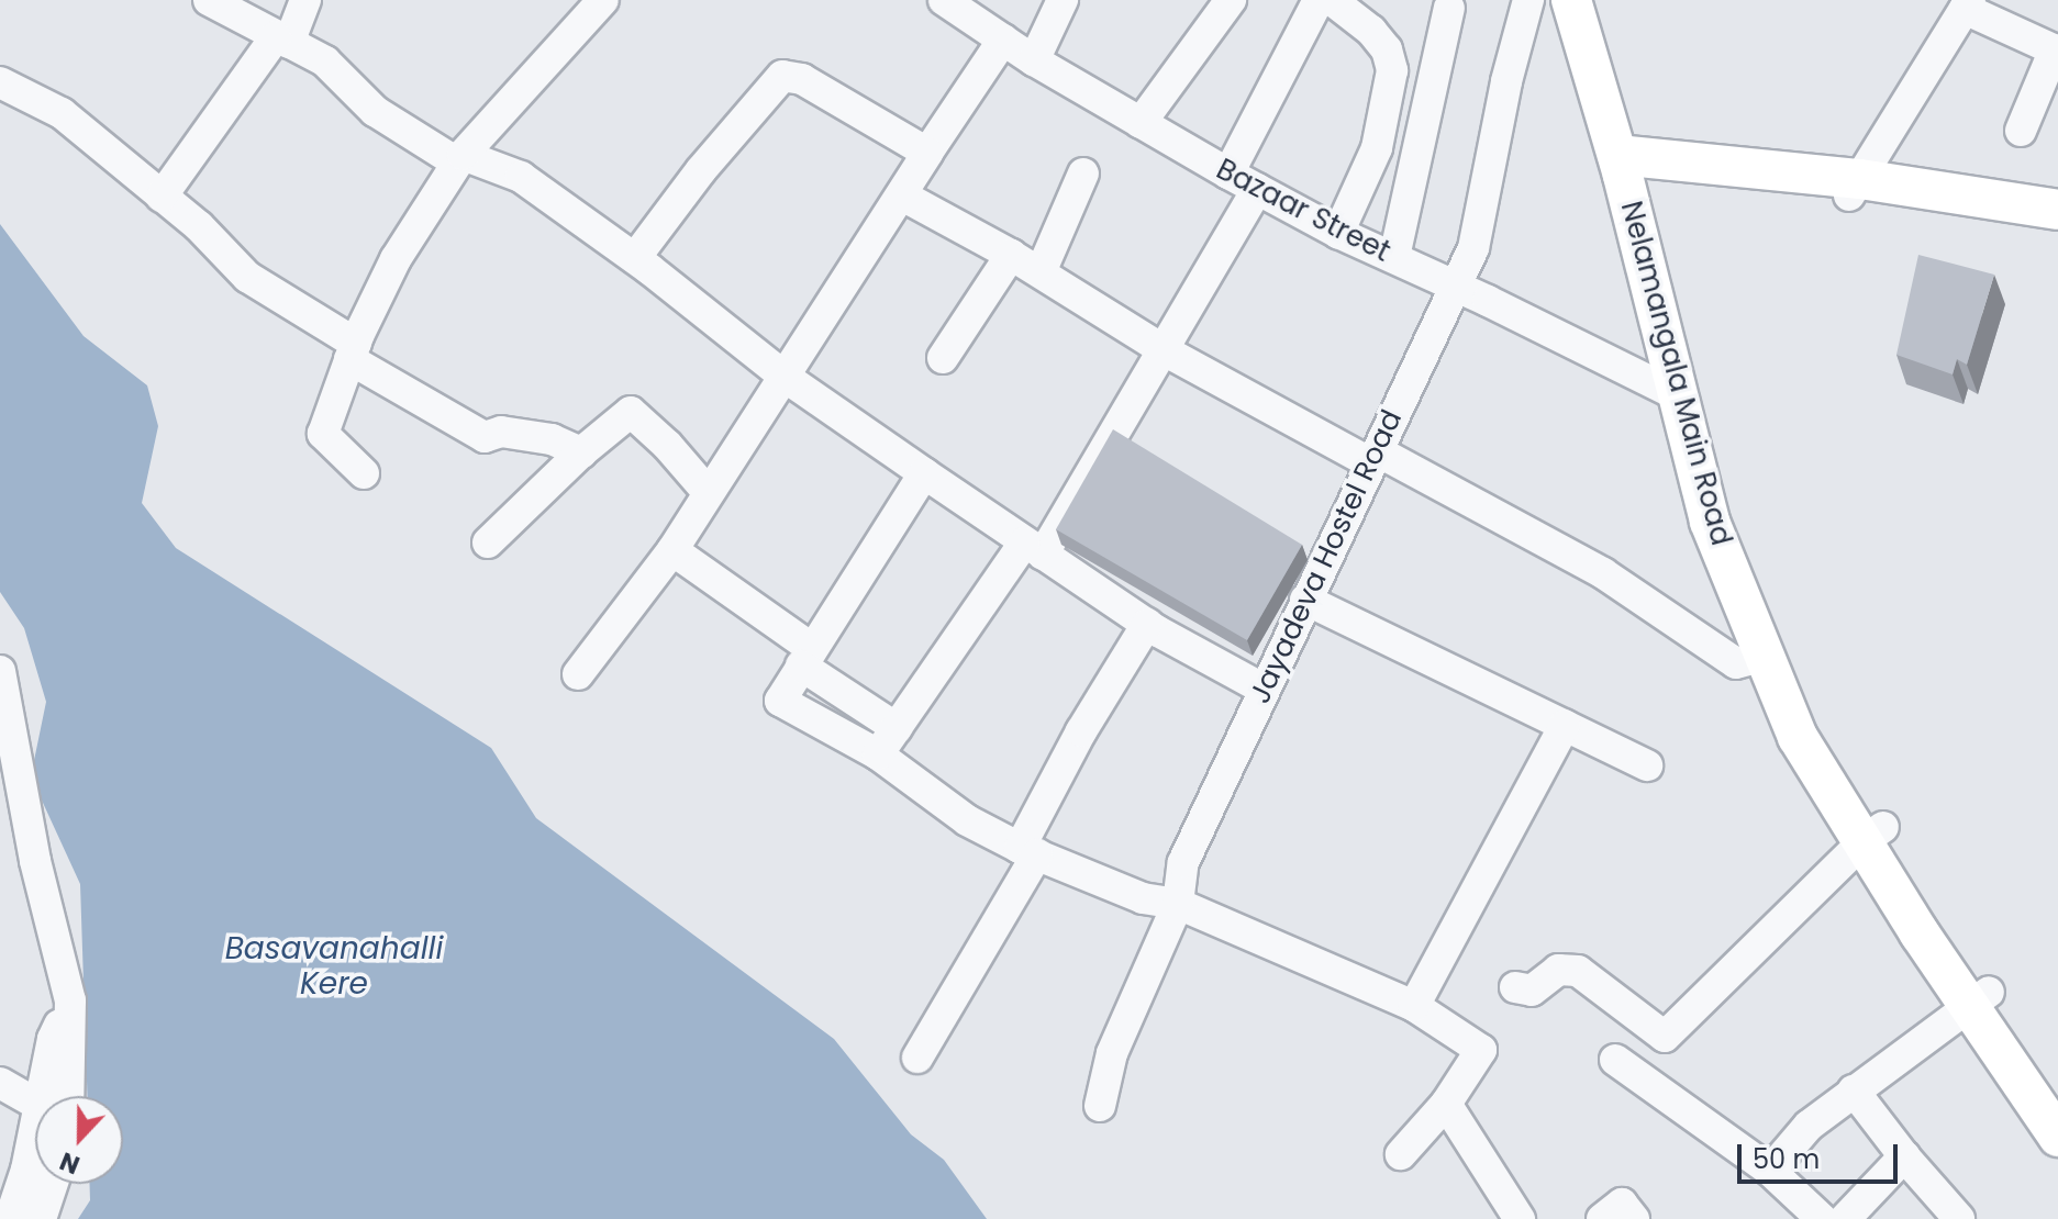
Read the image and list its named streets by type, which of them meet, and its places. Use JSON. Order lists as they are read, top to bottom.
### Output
{
  "streets": {
    "main road": ["Nelamangala Main Road"],
    "street": ["Bazaar Street", "Jayadeva Hostel Road"]
  },
  "crossings": [
    ["Bazaar Street", "Nelamangala Main Road"],
    ["Bazaar Street", "Jayadeva Hostel Road"]
  ],
  "water": ["Basavanahalli Kere"],
  "scale_bar": "50 m",
  "north": "bottom"
}
